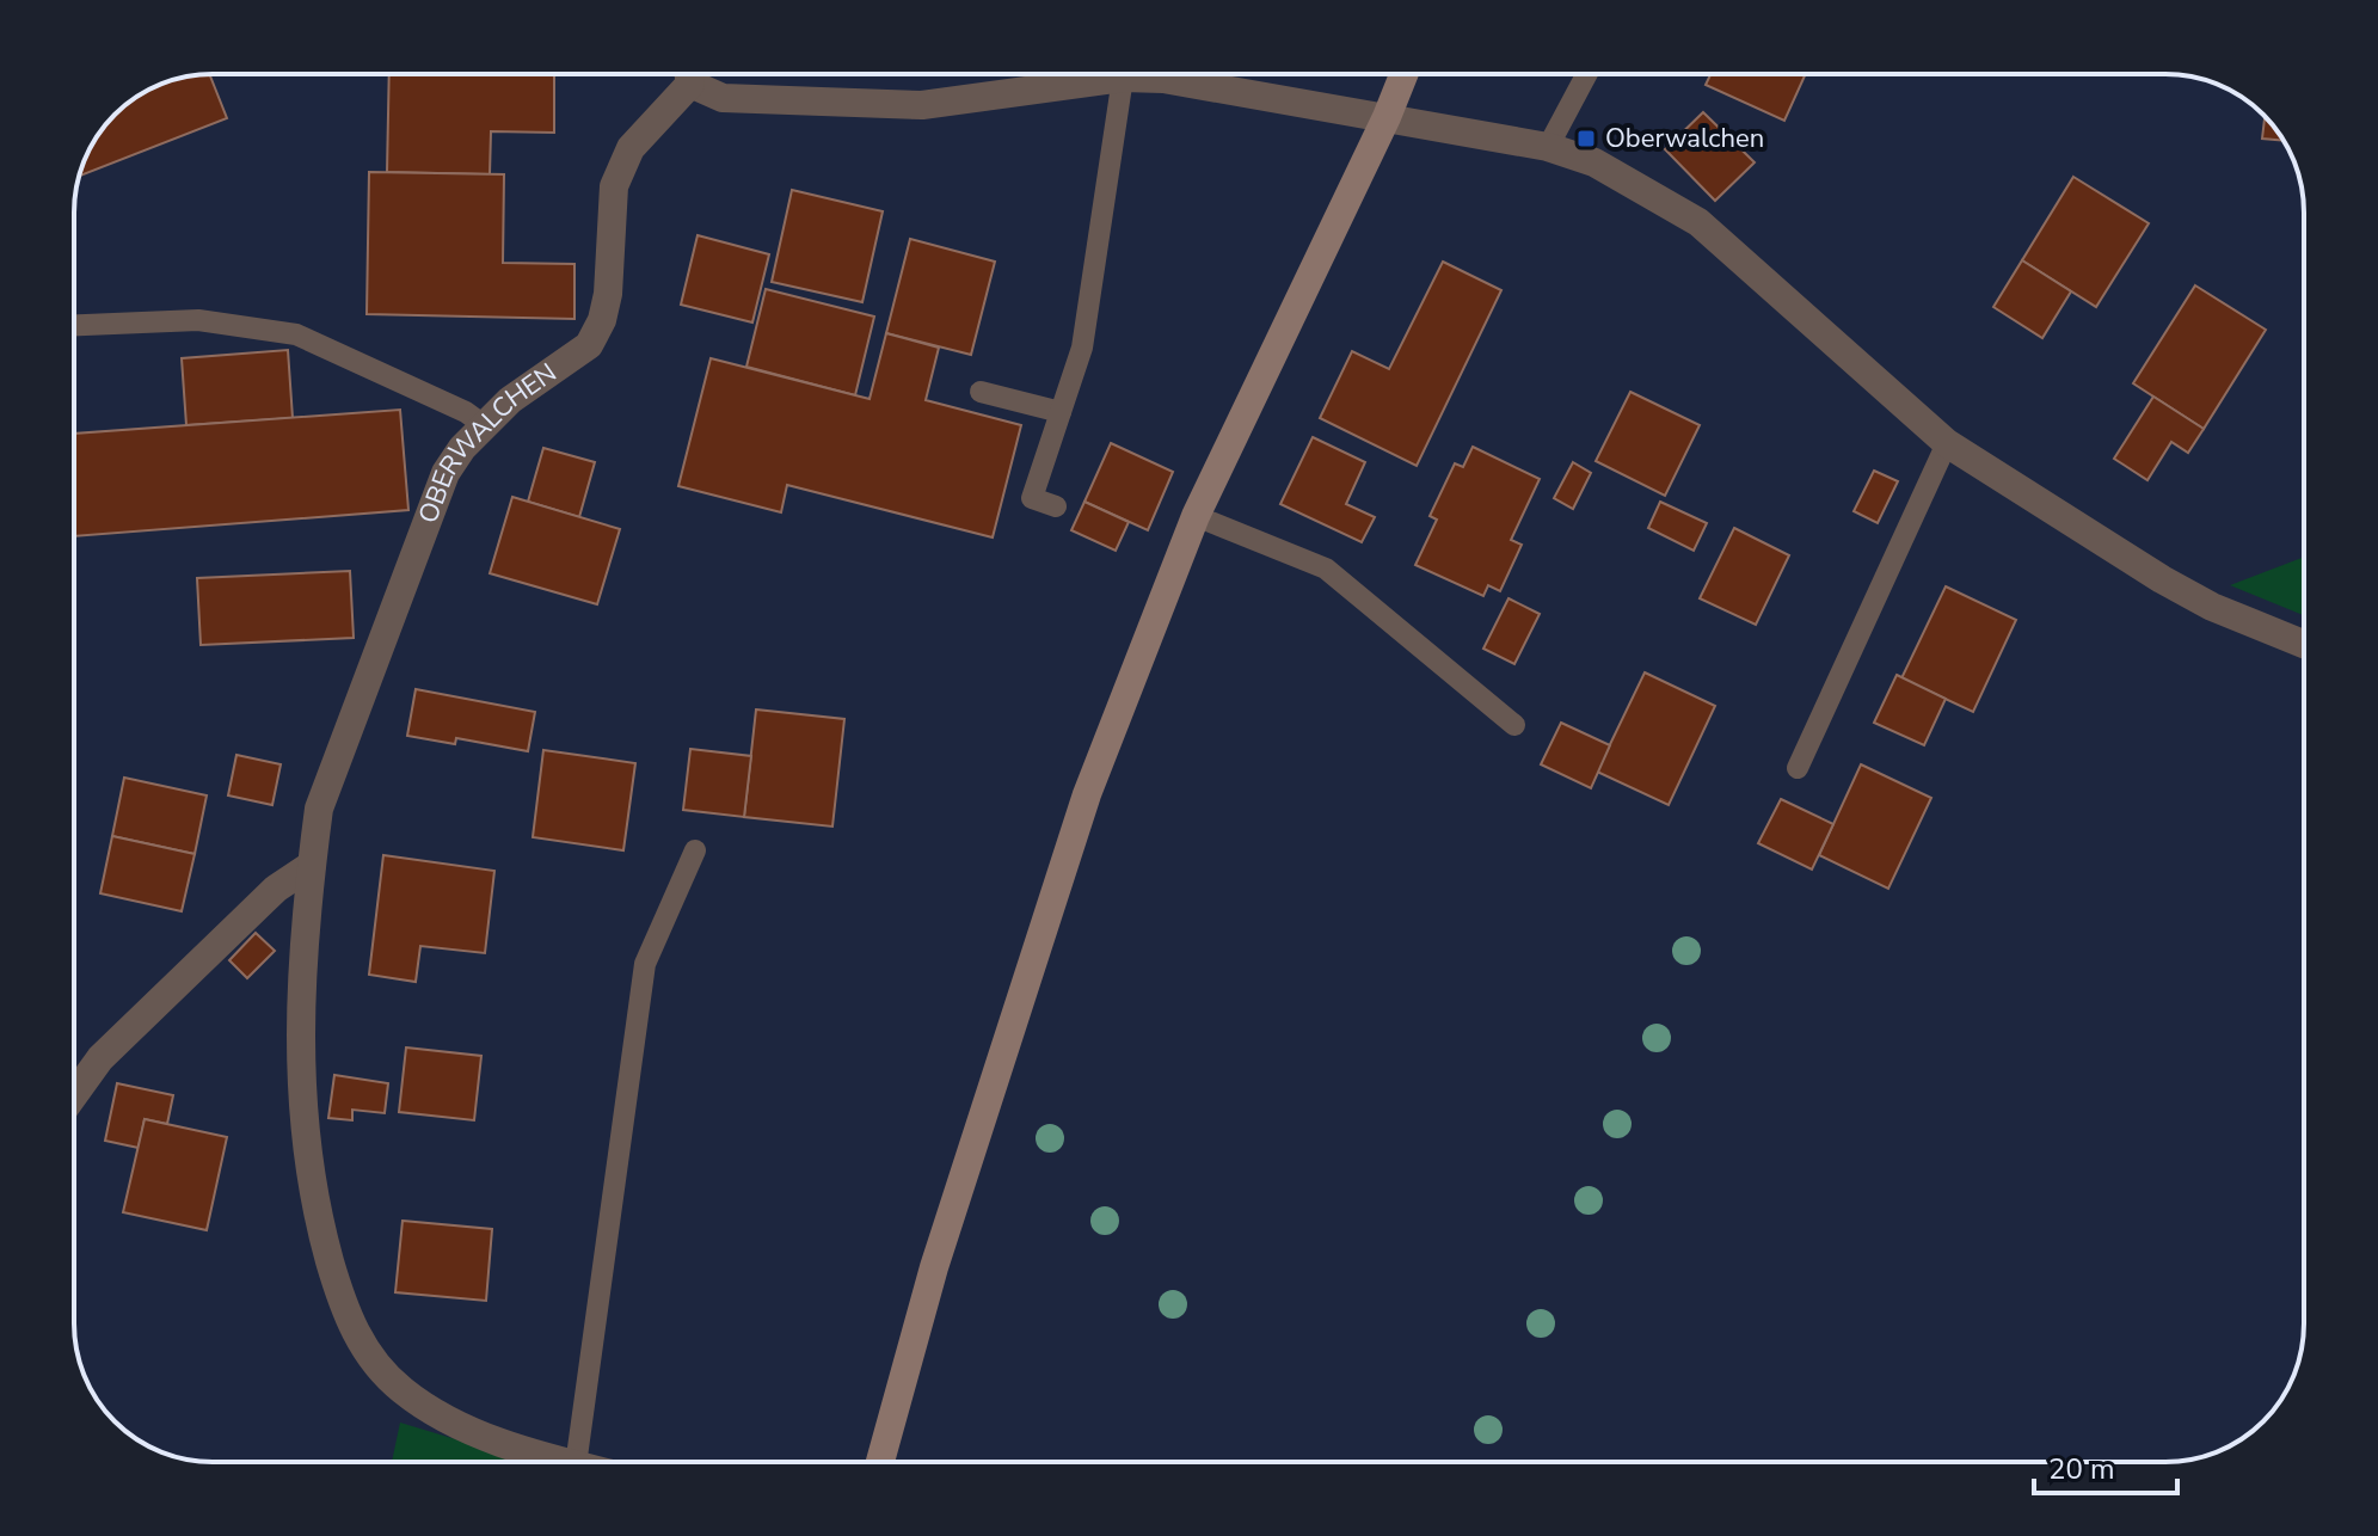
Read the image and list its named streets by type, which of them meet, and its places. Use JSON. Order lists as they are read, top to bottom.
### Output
{
  "streets": {
    "street": ["OBERWALCHEN"]
  },
  "places": {
    "transit": ["Oberwalchen"]
  },
  "scale_bar": "20 m"
}
